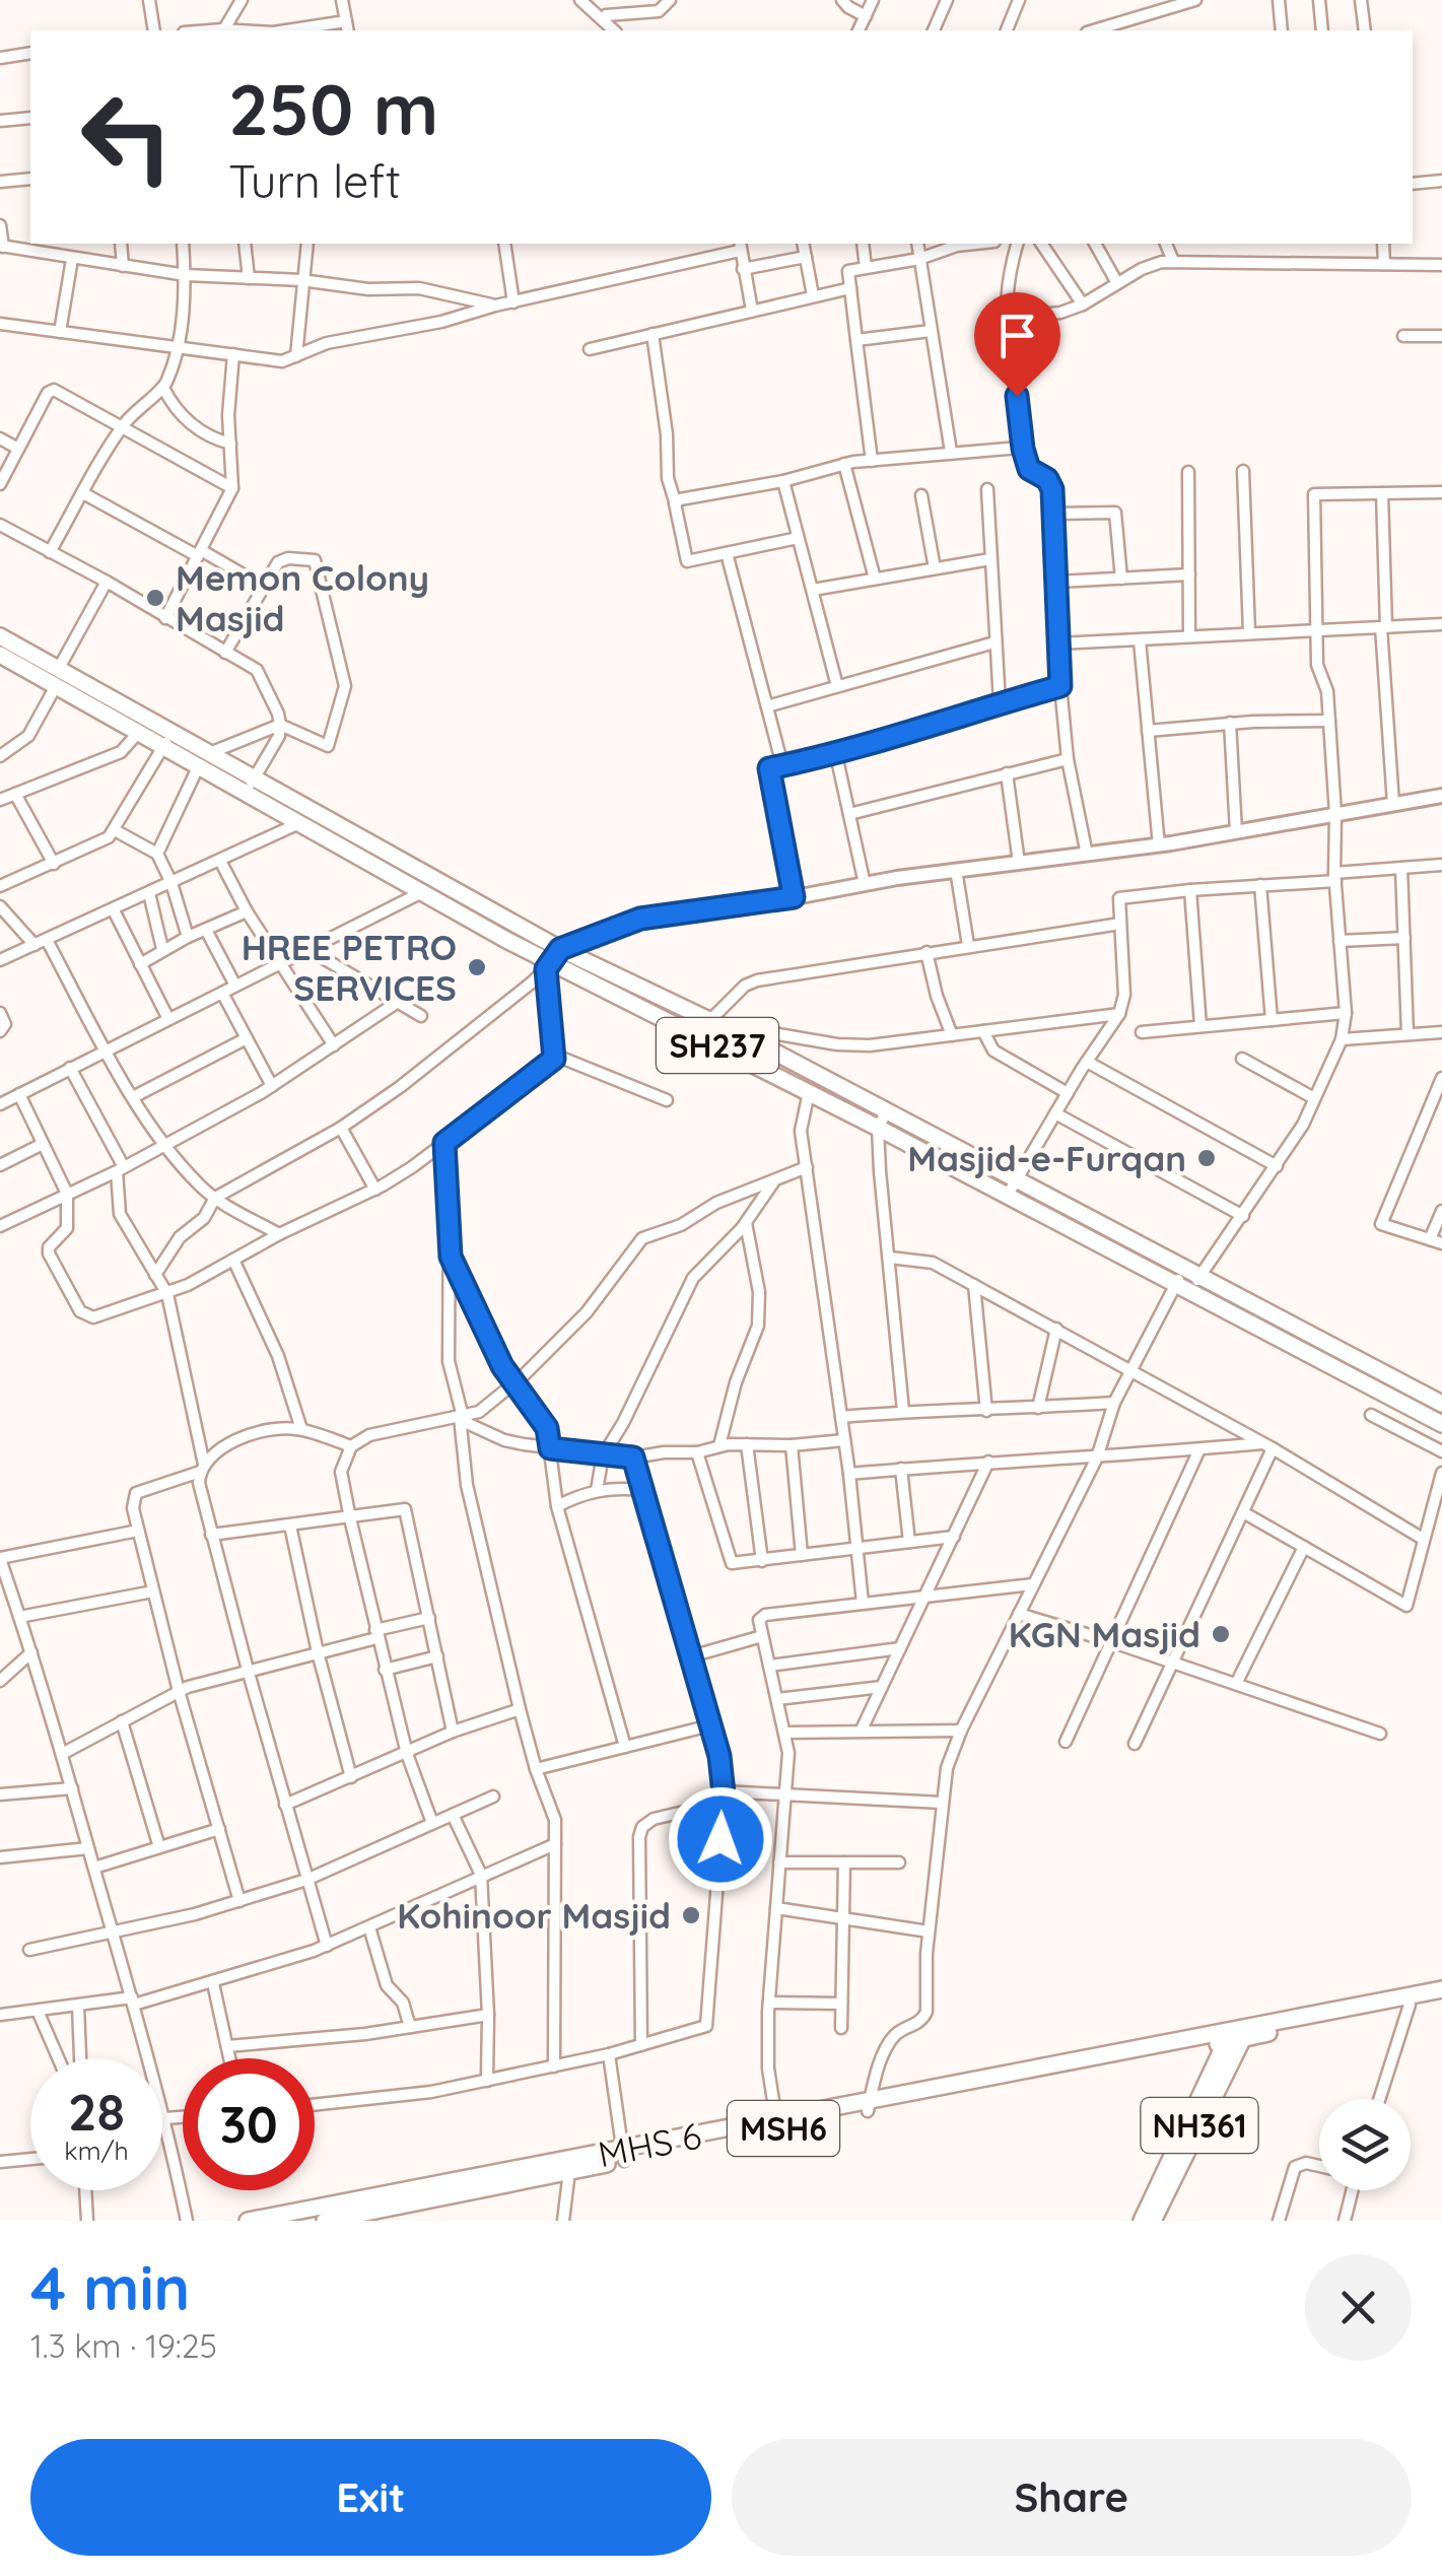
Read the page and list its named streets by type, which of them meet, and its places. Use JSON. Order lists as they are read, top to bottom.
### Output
{
  "streets": {
    "main road": [
      "SH237",
      "NH361",
      "MSH6",
      "MHS 6"
    ]
  },
  "crossings": [
    ["NH361", "MSH6"],
    ["MSH6", "MHS 6"]
  ],
  "places": [
    "Memon Colony Masjid",
    "HREE PETRO SERVICES",
    "Masjid-e-Furqan",
    "KGN Masjid",
    "Kohinoor Masjid"
  ],
  "page": {
    "turn": ["250 m", "Turn left"],
    "speed": "28 km/h",
    "limit": "30",
    "heading": ["4 min", "1.3 km · 19:25"],
    "buttons": ["Exit", "Share"]
  }
}
